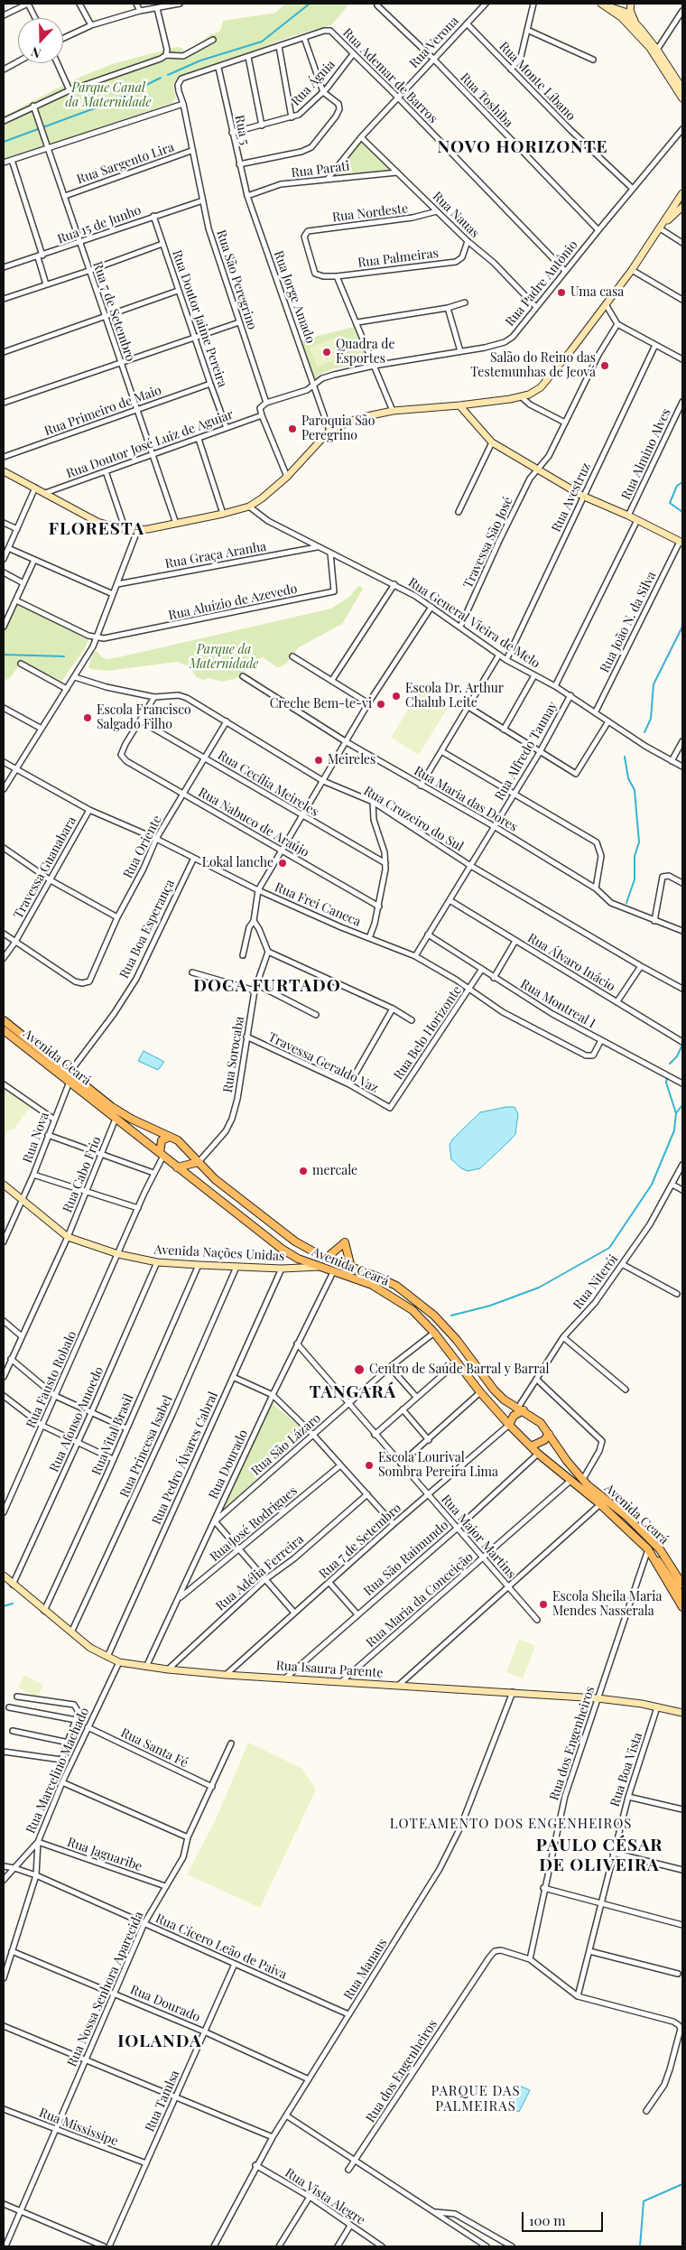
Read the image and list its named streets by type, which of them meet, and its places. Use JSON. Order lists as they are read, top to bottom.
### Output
{
  "streets": {
    "main road": ["Avenida Ceará"],
    "street": [
      "Rua Verona",
      "Rua Ademar de Barros",
      "Rua Monte Líbano",
      "Rua Águia",
      "Rua Toshiba",
      "Rua 5",
      "Rua Sargento Lira",
      "Rua Parati",
      "Rua Nordeste",
      "Rua Nauas",
      "Rua 15 de Junho",
      "Rua Palmeiras",
      "Rua São Peregrino",
      "Rua Padre Antônio",
      "Rua Jorge Amado",
      "Rua 7 de Setembro",
      "Rua Doutor Jaime Pereira",
      "Rua Primeiro de Maio",
      "Rua Doutor José Luiz de Aguiar",
      "Rua Almino Alves",
      "Rua Avestruz",
      "Travessa São José",
      "Rua Graça Aranha",
      "Rua Aluízio de Azevedo",
      "Rua João N. da Silva",
      "Rua General Vieira de Melo",
      "Rua Alfredo Taunay",
      "Rua Cecília Meireles",
      "Rua Maria das Dores",
      "Rua Cruzeiro do Sul",
      "Rua Nabuco de Araújo",
      "Rua Oriente",
      "Travessa Guanabara",
      "Rua Frei Caneca",
      "Rua Boa Esperança",
      "Rua Álvaro Inácio",
      "Rua Montreal I",
      "Rua Belo Horizonte",
      "Rua Sorocaba",
      "Travessa Geraldo Vaz",
      "Rua Nova",
      "Rua Cabo Frio",
      "Avenida Nações Unidas",
      "Rua Niterói",
      "Rua Fausto Robalo",
      "Rua Afonso Amoedo",
      "Rua Vital Brasil",
      "Rua São Lázaro",
      "Rua Princesa Isabel",
      "Rua Pedro Álvares Cabral",
      "Rua Dourado",
      "Rua José Rodrigues",
      "Rua Major Martins",
      "Rua São Raimundo",
      "Rua Adélia Ferreira",
      "Rua Maria da Conceição",
      "Rua Isaura Parente",
      "Rua dos Engenheiros",
      "Rua Santa Fé",
      "Rua Boa Vista",
      "Rua Marcelino Machado",
      "Rua Jaguaribe",
      "Rua Cícero Leão de Paiva",
      "Rua Manaus",
      "Rua Nossa Senhora Aparecida",
      "Rua Tamlsa",
      "Rua Mississipe",
      "Rua Vista Alegre"
    ]
  },
  "crossings": [
    ["Rua Verona", "Rua Ademar de Barros"],
    ["Rua Verona", "Rua Monte Líbano"],
    ["Rua Verona", "Rua Toshiba"],
    ["Rua Verona", "Rua Parati"],
    ["Rua Verona", "Rua Nauas"],
    ["Rua Ademar de Barros", "Rua Águia"],
    ["Rua Ademar de Barros", "Rua 5"],
    ["Rua Ademar de Barros", "Rua São Peregrino"],
    ["Rua Ademar de Barros", "Rua Padre Antônio"],
    ["Rua Monte Líbano", "Rua Padre Antônio"],
    ["Rua Águia", "Rua 5"],
    ["Rua Toshiba", "Rua Padre Antônio"],
    ["Rua 5", "Rua Parati"],
    ["Rua 5", "Rua Jorge Amado"],
    ["Rua Sargento Lira", "Rua São Peregrino"],
    ["Rua Sargento Lira", "Rua 7 de Setembro"],
    ["Rua Parati", "Rua Nauas"],
    ["Rua Parati", "Rua Jorge Amado"],
    ["Rua Nordeste", "Rua Nauas"],
    ["Rua Nordeste", "Rua Palmeiras"],
    ["Rua Nauas", "Rua Palmeiras"],
    ["Rua Nauas", "Rua Padre Antônio"],
    ["Rua 15 de Junho", "Rua São Peregrino"],
    ["Rua 15 de Junho", "Rua 7 de Setembro"],
    ["Rua 15 de Junho", "Rua Doutor Jaime Pereira"],
    ["Rua São Peregrino", "Rua Padre Antônio"],
    ["Rua Padre Antônio", "Rua Jorge Amado"],
    ["Rua 7 de Setembro", "Rua Primeiro de Maio"],
    ["Rua 7 de Setembro", "Rua Doutor José Luiz de Aguiar"],
    ["Rua 7 de Setembro", "Avenida Ceará"],
    ["Rua 7 de Setembro", "Rua Major Martins"],
    ["Rua 7 de Setembro", "Rua Isaura Parente"],
    ["Rua Doutor Jaime Pereira", "Rua Primeiro de Maio"],
    ["Rua Doutor Jaime Pereira", "Rua Doutor José Luiz de Aguiar"],
    ["Rua Avestruz", "Rua General Vieira de Melo"],
    ["Travessa São José", "Rua General Vieira de Melo"],
    ["Rua Graça Aranha", "Rua General Vieira de Melo"],
    ["Rua Aluízio de Azevedo", "Rua General Vieira de Melo"],
    ["Rua João N. da Silva", "Rua General Vieira de Melo"],
    ["Rua General Vieira de Melo", "Rua Alfredo Taunay"],
    ["Rua Alfredo Taunay", "Rua Maria das Dores"],
    ["Rua Alfredo Taunay", "Rua Cruzeiro do Sul"],
    ["Rua Alfredo Taunay", "Rua Frei Caneca"],
    ["Rua Alfredo Taunay", "Rua Álvaro Inácio"],
    ["Rua Alfredo Taunay", "Rua Montreal I"],
    ["Rua Cecília Meireles", "Rua Nabuco de Araújo"],
    ["Rua Cecília Meireles", "Rua Oriente"],
    ["Rua Cruzeiro do Sul", "Rua Oriente"],
    ["Rua Nabuco de Araújo", "Rua Oriente"],
    ["Rua Oriente", "Travessa Guanabara"],
    ["Rua Oriente", "Rua Frei Caneca"],
    ["Travessa Guanabara", "Rua Frei Caneca"],
    ["Rua Frei Caneca", "Rua Boa Esperança"],
    ["Rua Frei Caneca", "Rua Montreal I"],
    ["Rua Frei Caneca", "Rua Belo Horizonte"],
    ["Rua Boa Esperança", "Avenida Ceará"],
    ["Rua Montreal I", "Rua Belo Horizonte"],
    ["Rua Belo Horizonte", "Travessa Geraldo Vaz"],
    ["Rua Sorocaba", "Avenida Ceará"],
    ["Rua Sorocaba", "Travessa Geraldo Vaz"],
    ["Avenida Ceará", "Rua Nova"],
    ["Avenida Ceará", "Rua Cabo Frio"],
    ["Avenida Ceará", "Avenida Nações Unidas"],
    ["Avenida Ceará", "Rua Niterói"],
    ["Avenida Ceará", "Rua Fausto Robalo"],
    ["Avenida Ceará", "Rua São Lázaro"],
    ["Avenida Ceará", "Rua Dourado"],
    ["Avenida Ceará", "Rua São Raimundo"],
    ["Avenida Ceará", "Rua Maria da Conceição"],
    ["Avenida Ceará", "Rua dos Engenheiros"],
    ["Rua Nova", "Avenida Nações Unidas"],
    ["Rua Cabo Frio", "Avenida Nações Unidas"],
    ["Avenida Nações Unidas", "Rua Fausto Robalo"],
    ["Avenida Nações Unidas", "Rua Afonso Amoedo"],
    ["Avenida Nações Unidas", "Rua Vital Brasil"],
    ["Avenida Nações Unidas", "Rua Princesa Isabel"],
    ["Avenida Nações Unidas", "Rua Pedro Álvares Cabral"],
    ["Rua Afonso Amoedo", "Rua Isaura Parente"],
    ["Rua Vital Brasil", "Rua Isaura Parente"],
    ["Rua São Lázaro", "Rua Dourado"],
    ["Rua São Lázaro", "Rua Major Martins"],
    ["Rua Princesa Isabel", "Rua Isaura Parente"],
    ["Rua Pedro Álvares Cabral", "Rua Isaura Parente"],
    ["Rua Dourado", "Rua José Rodrigues"],
    ["Rua Dourado", "Rua Major Martins"],
    ["Rua Dourado", "Rua Isaura Parente"],
    ["Rua Dourado", "Rua Manaus"],
    ["Rua Dourado", "Rua Nossa Senhora Aparecida"],
    ["Rua Dourado", "Rua Tamlsa"],
    ["Rua Major Martins", "Rua São Raimundo"],
    ["Rua Major Martins", "Rua Maria da Conceição"],
    ["Rua São Raimundo", "Rua Isaura Parente"],
    ["Rua Adélia Ferreira", "Rua Isaura Parente"],
    ["Rua Maria da Conceição", "Rua Isaura Parente"],
    ["Rua Isaura Parente", "Rua dos Engenheiros"],
    ["Rua Isaura Parente", "Rua Boa Vista"],
    ["Rua Isaura Parente", "Rua Marcelino Machado"],
    ["Rua Isaura Parente", "Rua Manaus"],
    ["Rua Santa Fé", "Rua Marcelino Machado"],
    ["Rua Santa Fé", "Rua Nossa Senhora Aparecida"],
    ["Rua Marcelino Machado", "Rua Jaguaribe"],
    ["Rua Marcelino Machado", "Rua Cícero Leão de Paiva"],
    ["Rua Jaguaribe", "Rua Nossa Senhora Aparecida"],
    ["Rua Cícero Leão de Paiva", "Rua Manaus"],
    ["Rua Cícero Leão de Paiva", "Rua Nossa Senhora Aparecida"],
    ["Rua Cícero Leão de Paiva", "Rua Tamlsa"],
    ["Rua Manaus", "Rua Vista Alegre"],
    ["Rua Nossa Senhora Aparecida", "Rua Mississipe"],
    ["Rua Tamlsa", "Rua Mississipe"]
  ],
  "districts": [
    "NOVO HORIZONTE",
    "FLORESTA",
    "DOCA FURTADO",
    "TANGARÁ",
    "LOTEAMENTO DOS ENGENHEIROS",
    "PAULO CÉSAR DE OLIVEIRA",
    "IOLANDA",
    "PARQUE DAS PALMEIRAS"
  ],
  "parks": ["Parque Canal da Maternidade", "Parque da Maternidade"],
  "places": [
    "Uma casa",
    "Quadra de Esportes",
    "Salão do Reino das Testemunhas de Jeová",
    "Paroquia São Peregrino",
    "Escola Dr. Arthur Chalub Leite",
    "Creche Bem-te-vi",
    "Escola Francisco Salgado Filho",
    "Meireles",
    "Lokal lanche",
    "mercale",
    "Centro de Saúde Barral y Barral",
    "Escola Lourival Sombra Pereira Lima",
    "Escola Sheila Maria Mendes Nasserala"
  ],
  "scale_bar": "100 m",
  "north": "bottom"
}
